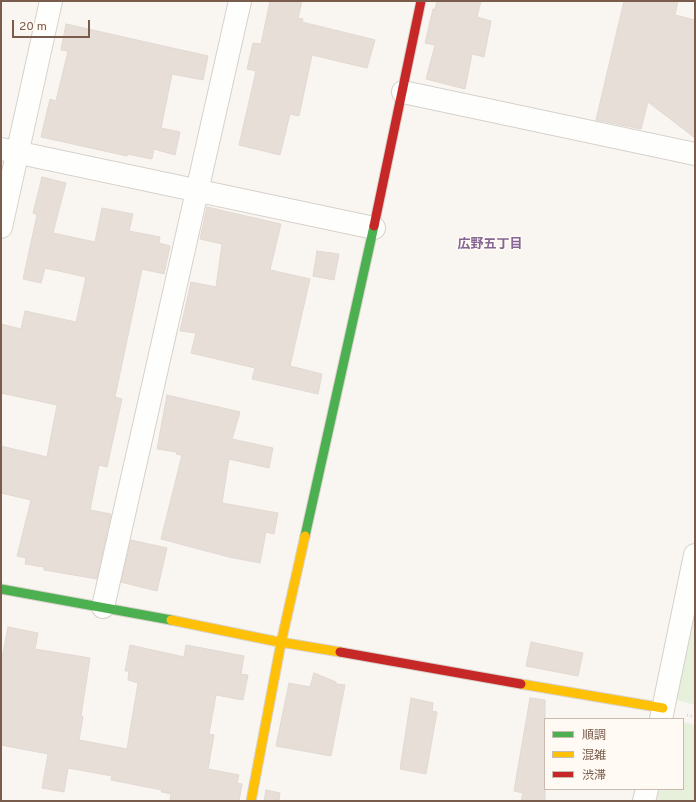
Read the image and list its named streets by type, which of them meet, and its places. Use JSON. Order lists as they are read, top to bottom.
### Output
{
  "districts": ["広野五丁目"],
  "legend": ["順調", "混雑", "渋滞"],
  "scale_bar": "20 m"
}
